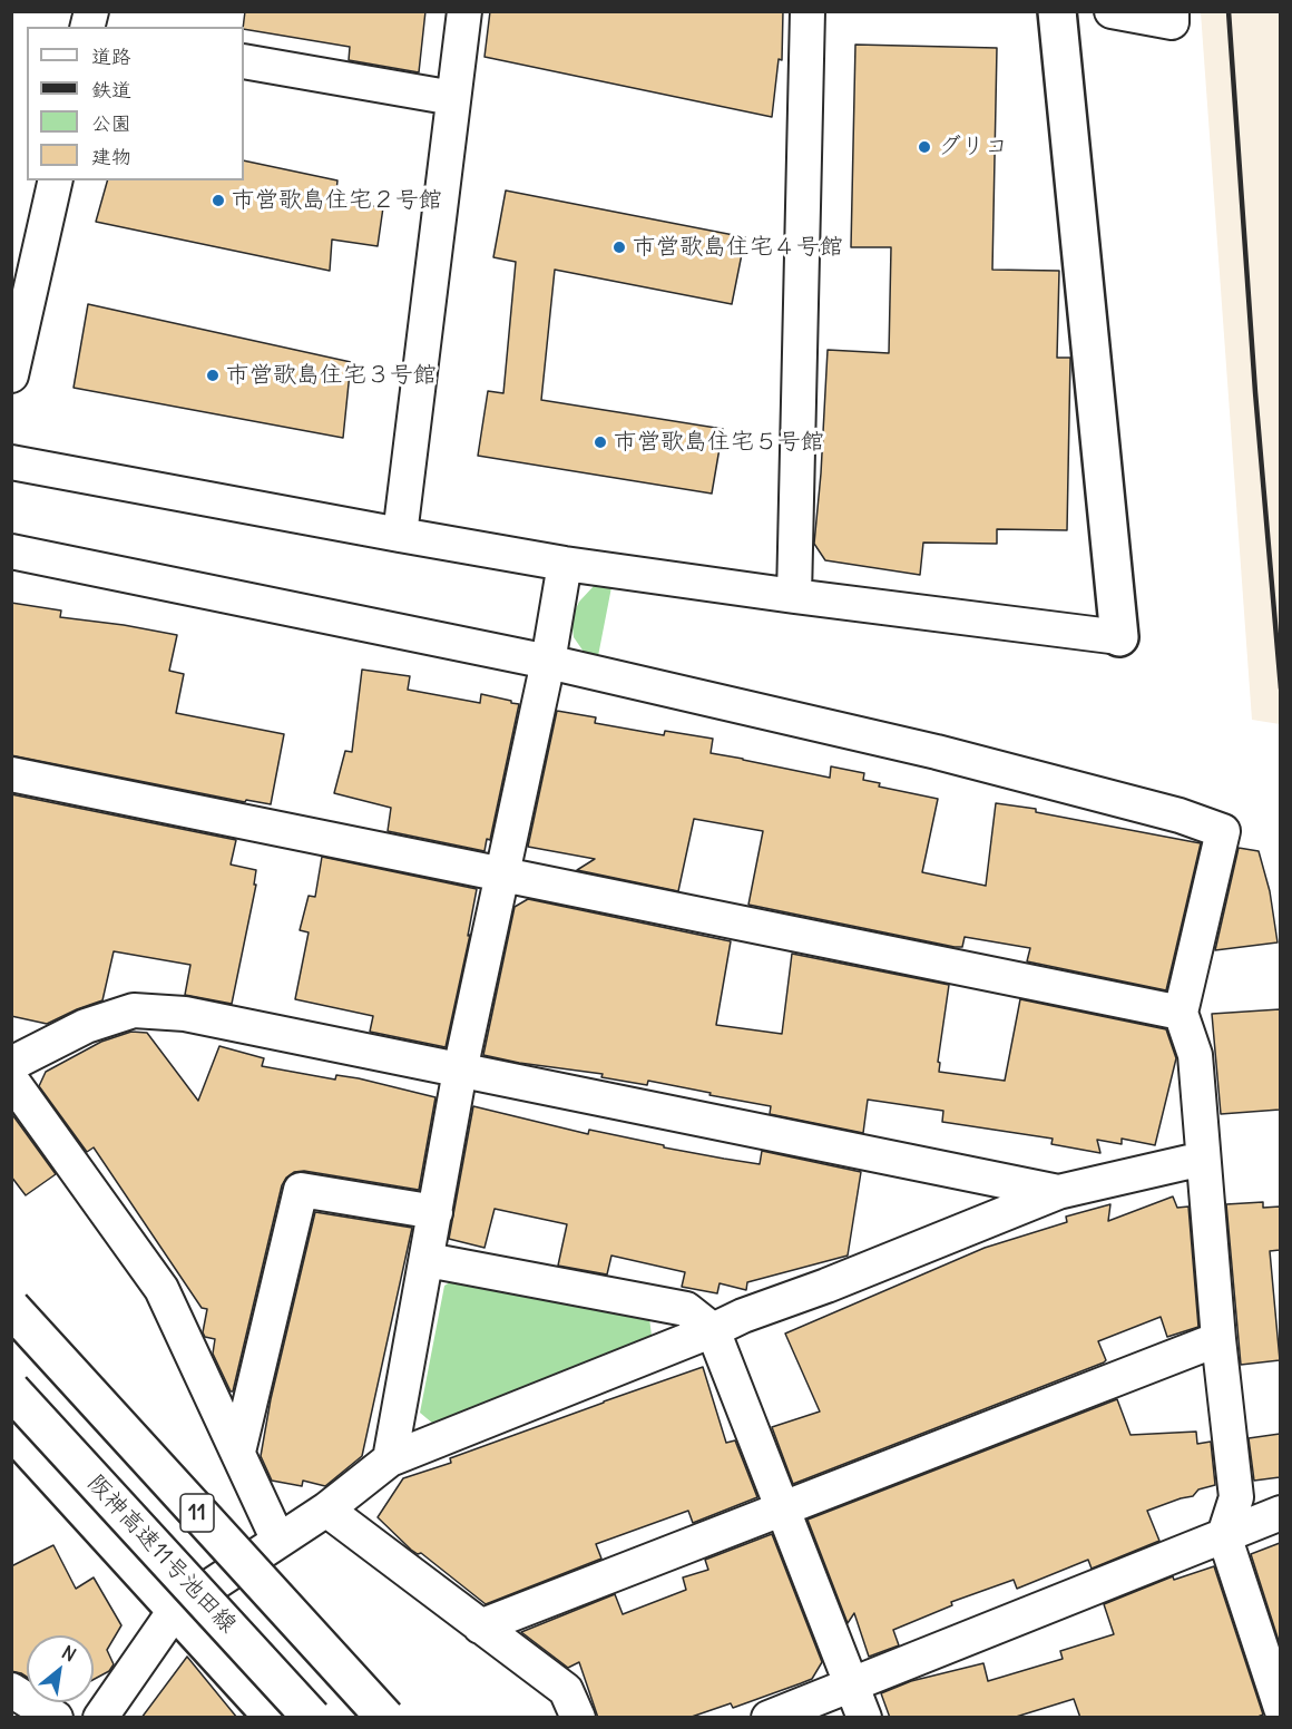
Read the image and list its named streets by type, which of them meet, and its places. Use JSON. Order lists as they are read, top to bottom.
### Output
{
  "streets": {
    "main road": ["11", "阪神高速11号池田線"]
  },
  "places": [
    "グリコ",
    "市営歌島住宅２号館",
    "市営歌島住宅４号館",
    "市営歌島住宅３号館",
    "市営歌島住宅５号館"
  ],
  "legend": [
    "道路",
    "鉄道",
    "公園",
    "建物"
  ],
  "north": "top right"
}
